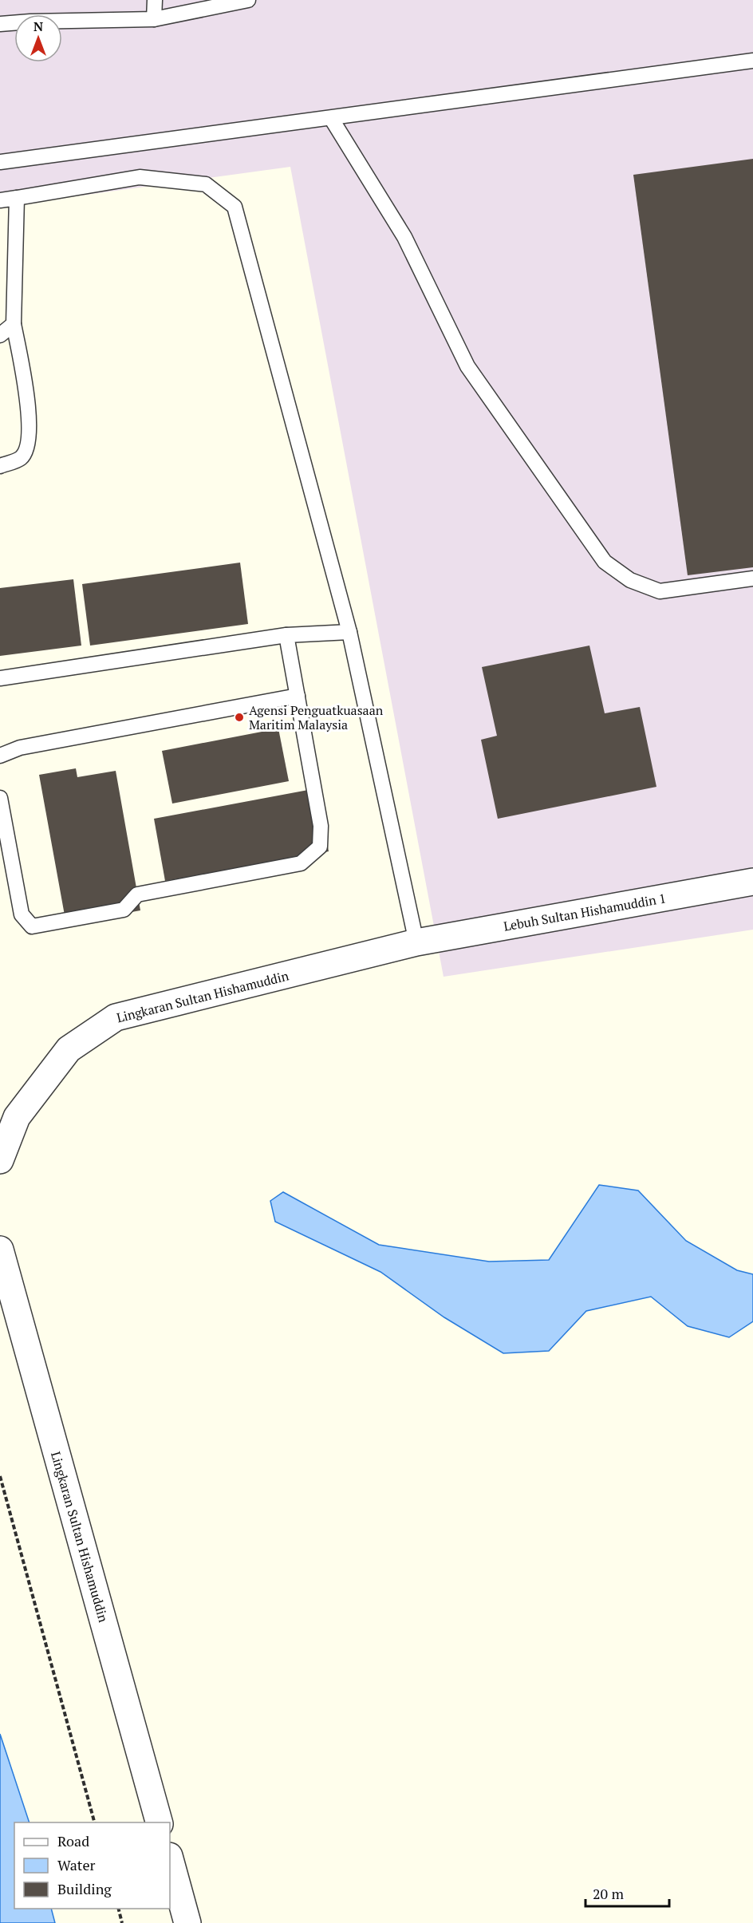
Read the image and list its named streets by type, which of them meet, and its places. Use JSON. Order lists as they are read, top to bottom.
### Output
{
  "streets": {
    "street": ["Lebuh Sultan Hishamuddin 1", "Lingkaran Sultan Hishamuddin"]
  },
  "crossings": [
    ["Lebuh Sultan Hishamuddin 1", "Lingkaran Sultan Hishamuddin"]
  ],
  "places": ["Agensi Penguatkuasaan Maritim Malaysia"],
  "legend": ["Road", "Water", "Building"],
  "scale_bar": "20 m",
  "north": "top"
}
